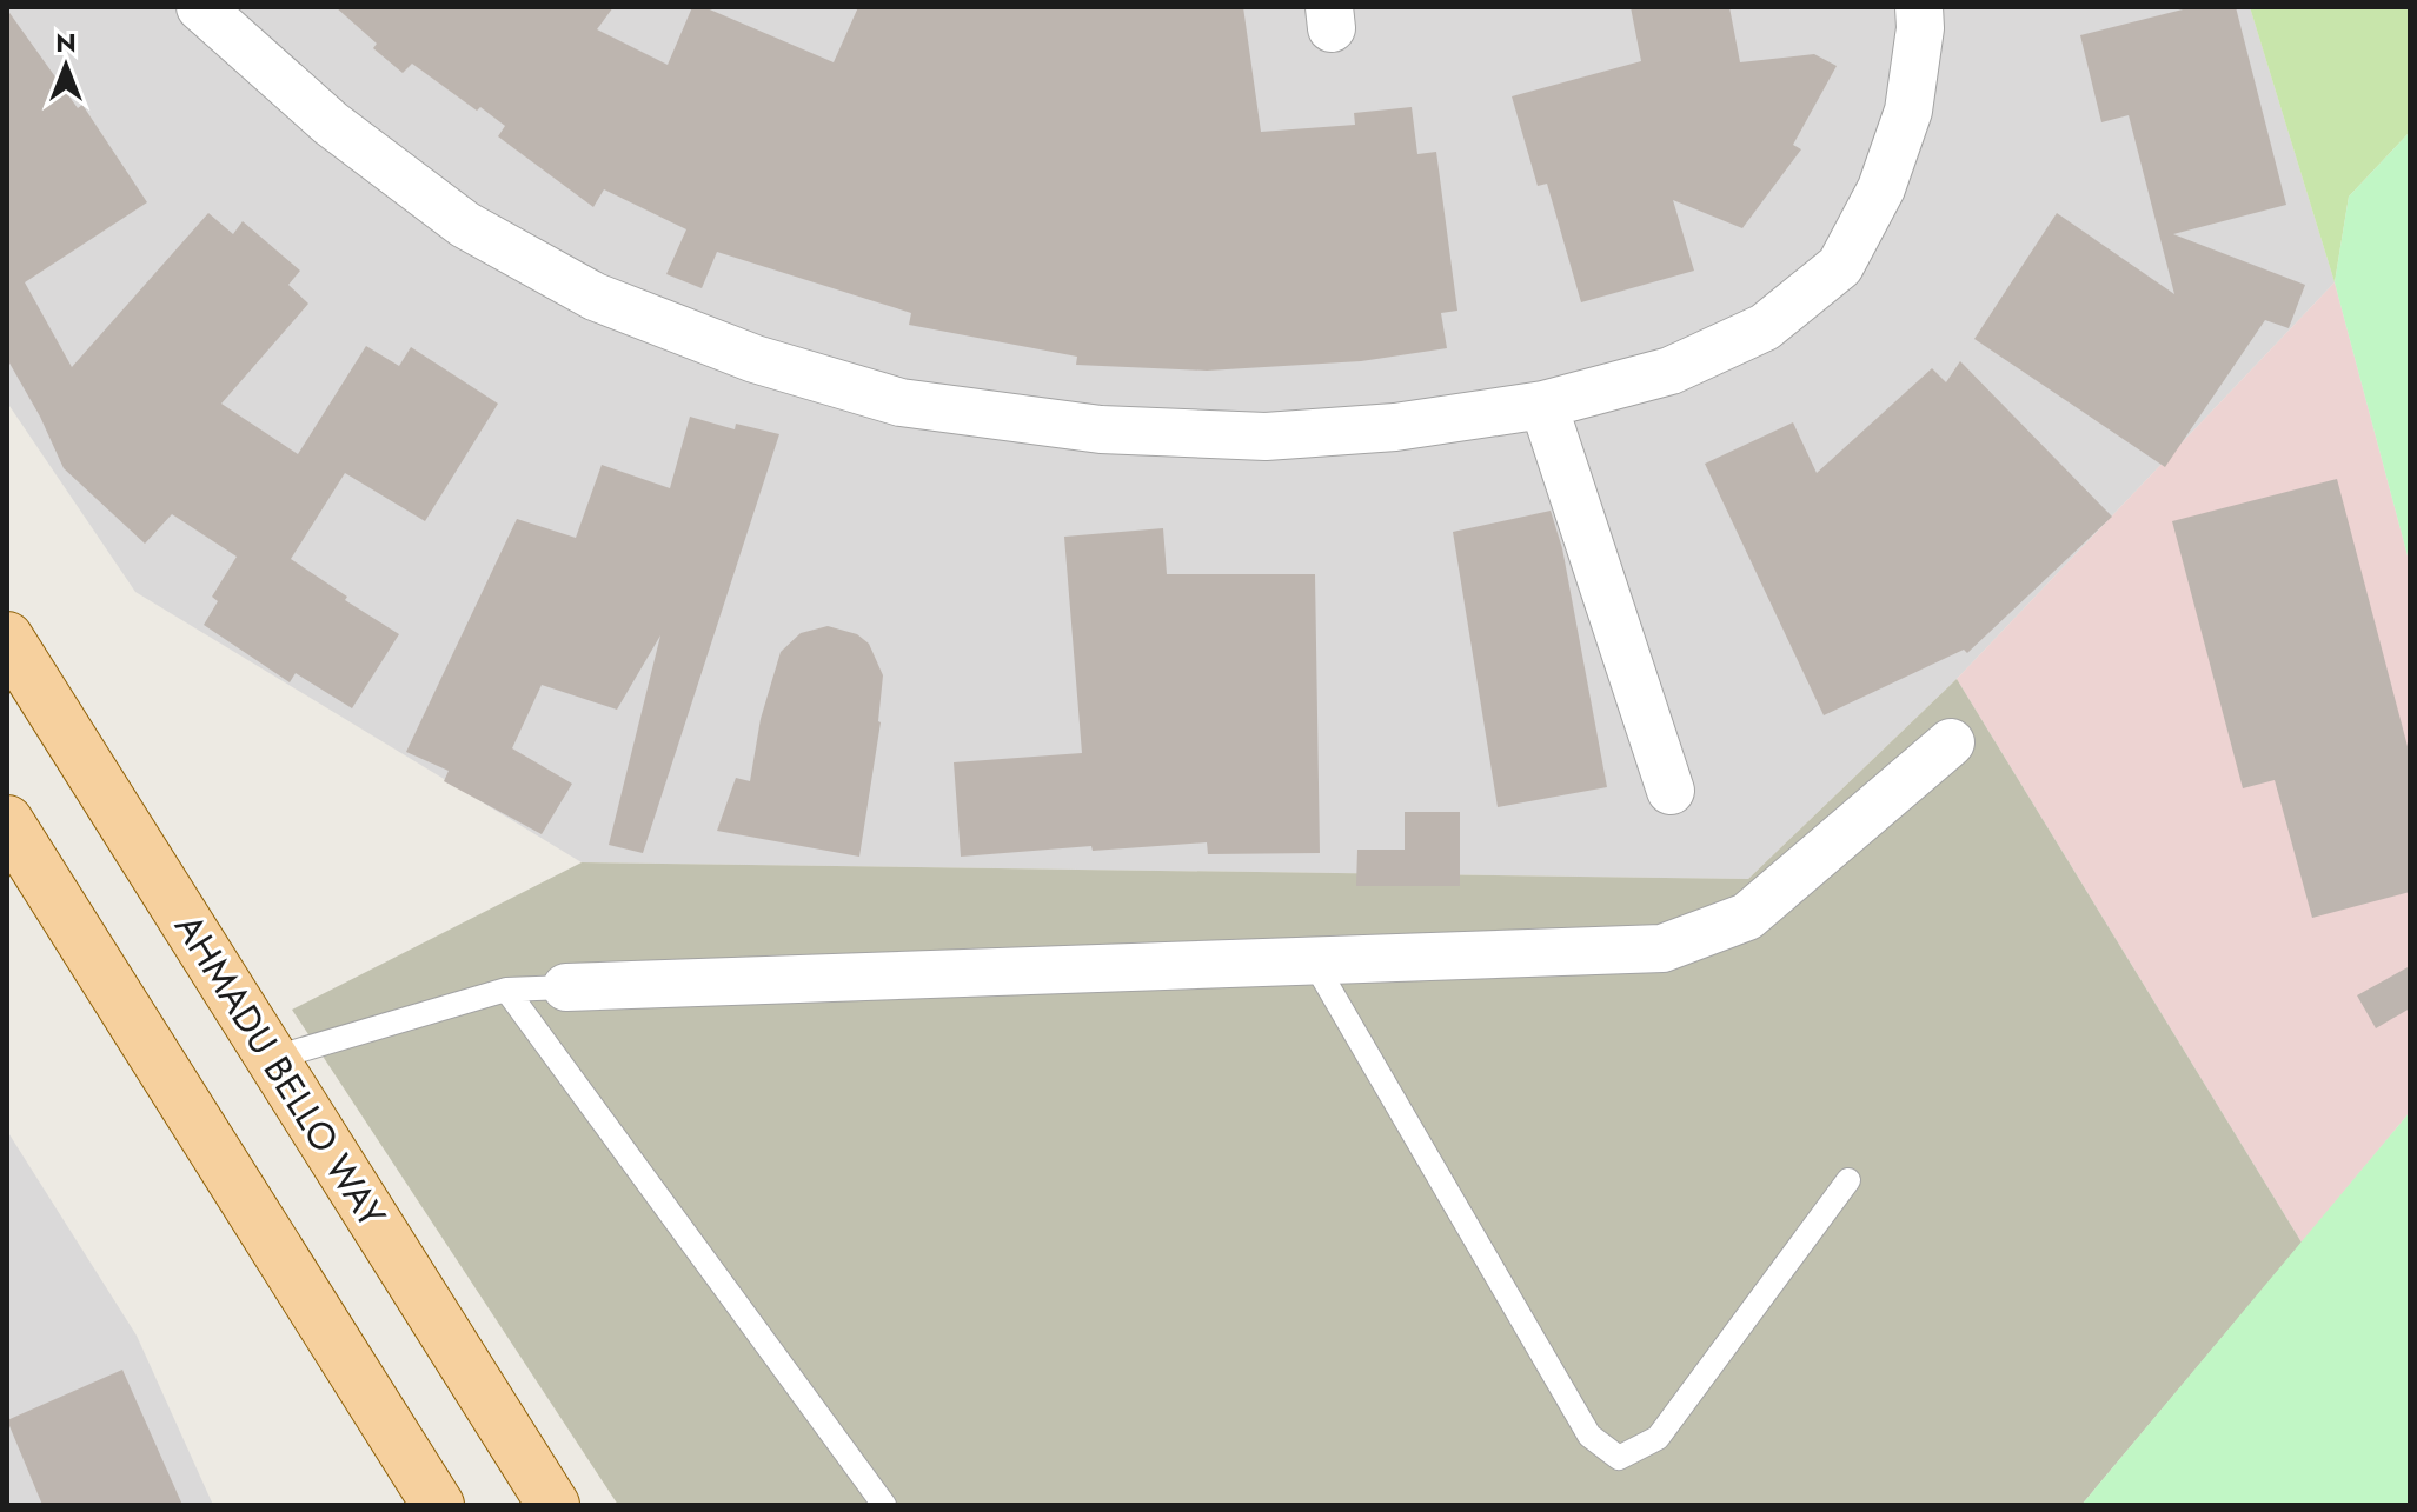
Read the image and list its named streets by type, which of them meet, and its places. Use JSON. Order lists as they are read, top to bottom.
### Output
{
  "streets": {
    "main road": ["AHMADU BELLO WAY"]
  },
  "north": "top"
}
